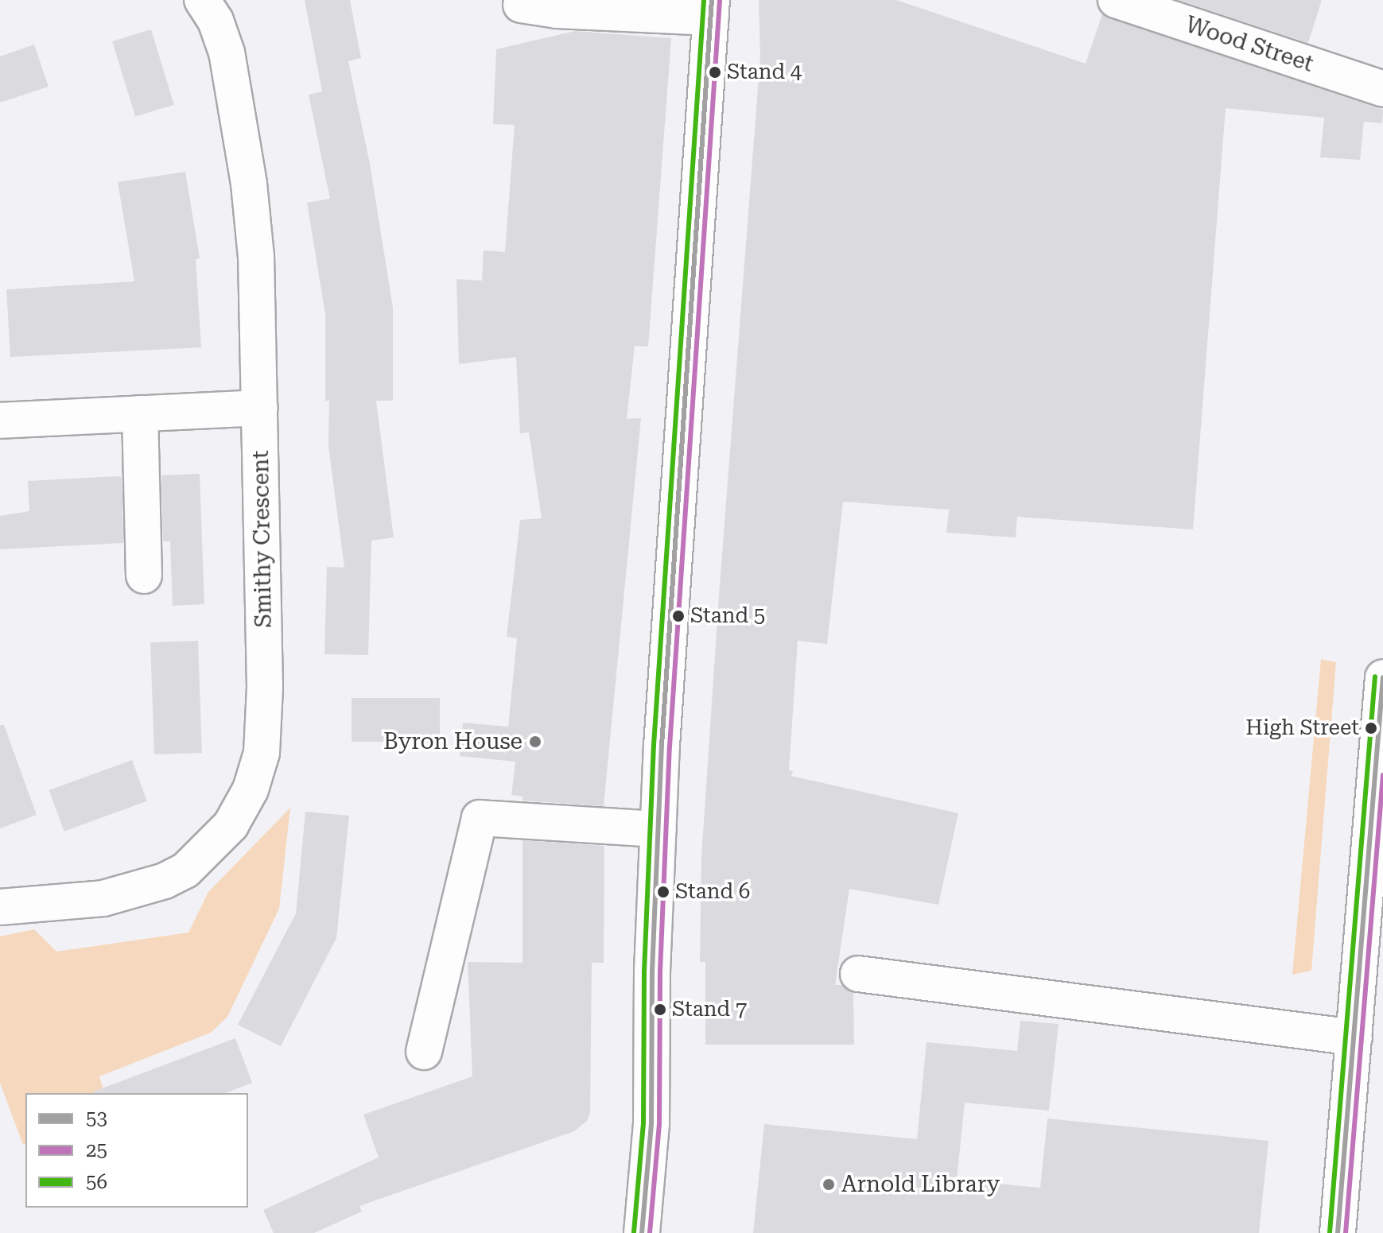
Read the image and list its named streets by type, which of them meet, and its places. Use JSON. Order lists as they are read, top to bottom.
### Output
{
  "streets": {
    "street": ["Wood Street", "Smithy Crescent"]
  },
  "places": [
    "Stand 4",
    "Stand 5",
    "High Street",
    "Byron House",
    "Stand 6",
    "Stand 7",
    "Arnold Library"
  ],
  "lines": ["transit line 53", "transit line 56", "transit line 25"],
  "legend": ["53", "25", "56"]
}
